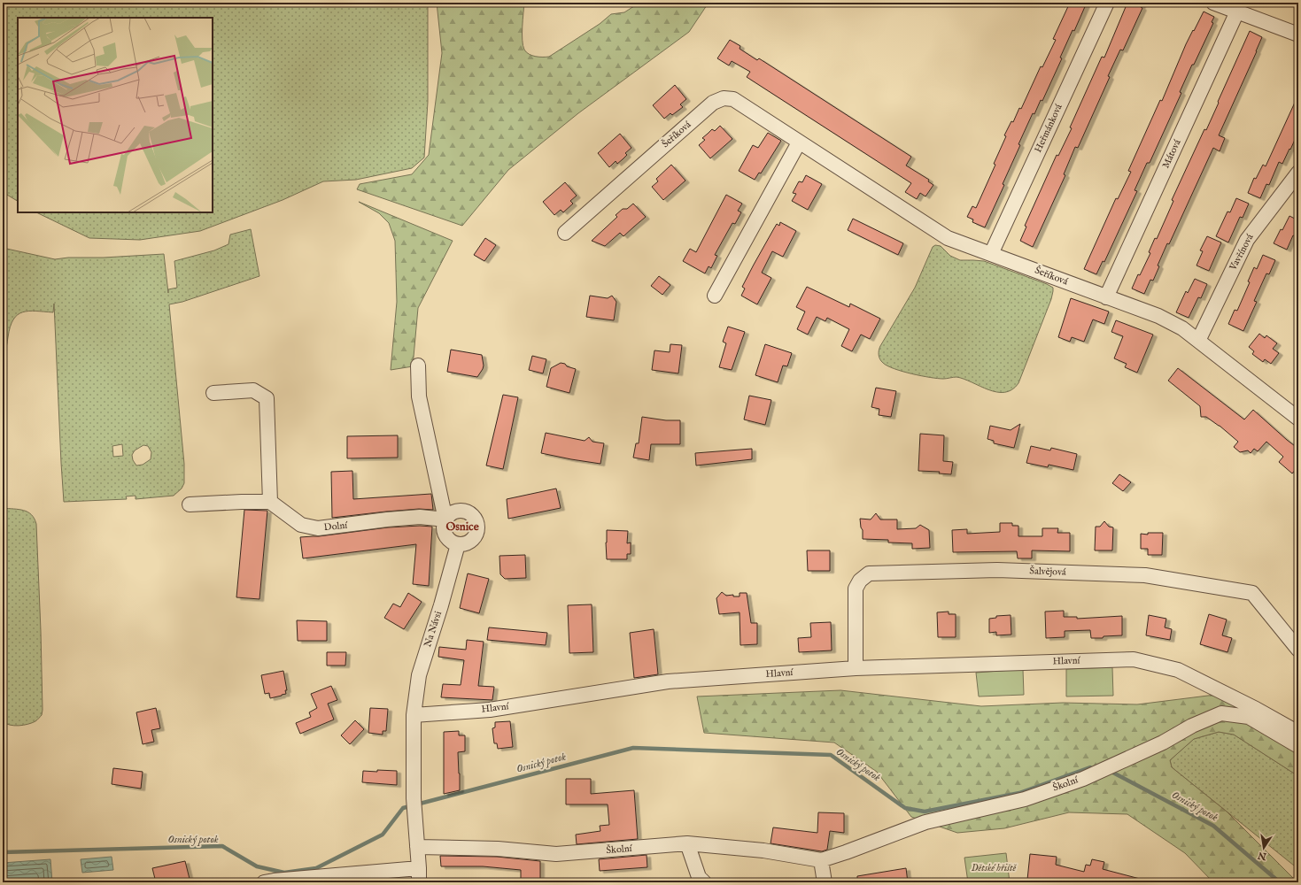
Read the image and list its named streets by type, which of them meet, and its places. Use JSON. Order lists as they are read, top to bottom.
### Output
{
  "streets": {
    "street": [
      "Heřmánková",
      "Šeříková",
      "Mátová",
      "Vavřínová",
      "Dolní",
      "Šalvějová",
      "Na Návsi",
      "Hlavní",
      "Školní"
    ]
  },
  "crossings": [
    ["Heřmánková", "Šeříková"],
    ["Šeříková", "Mátová"],
    ["Šeříková", "Vavřínová"],
    ["Dolní", "Na Návsi"],
    ["Šalvějová", "Hlavní"],
    ["Na Návsi", "Hlavní"]
  ],
  "districts": ["Osnice"],
  "water": ["Osnický potok"],
  "parks": ["Dětské hřiště"],
  "north": "bottom"
}
